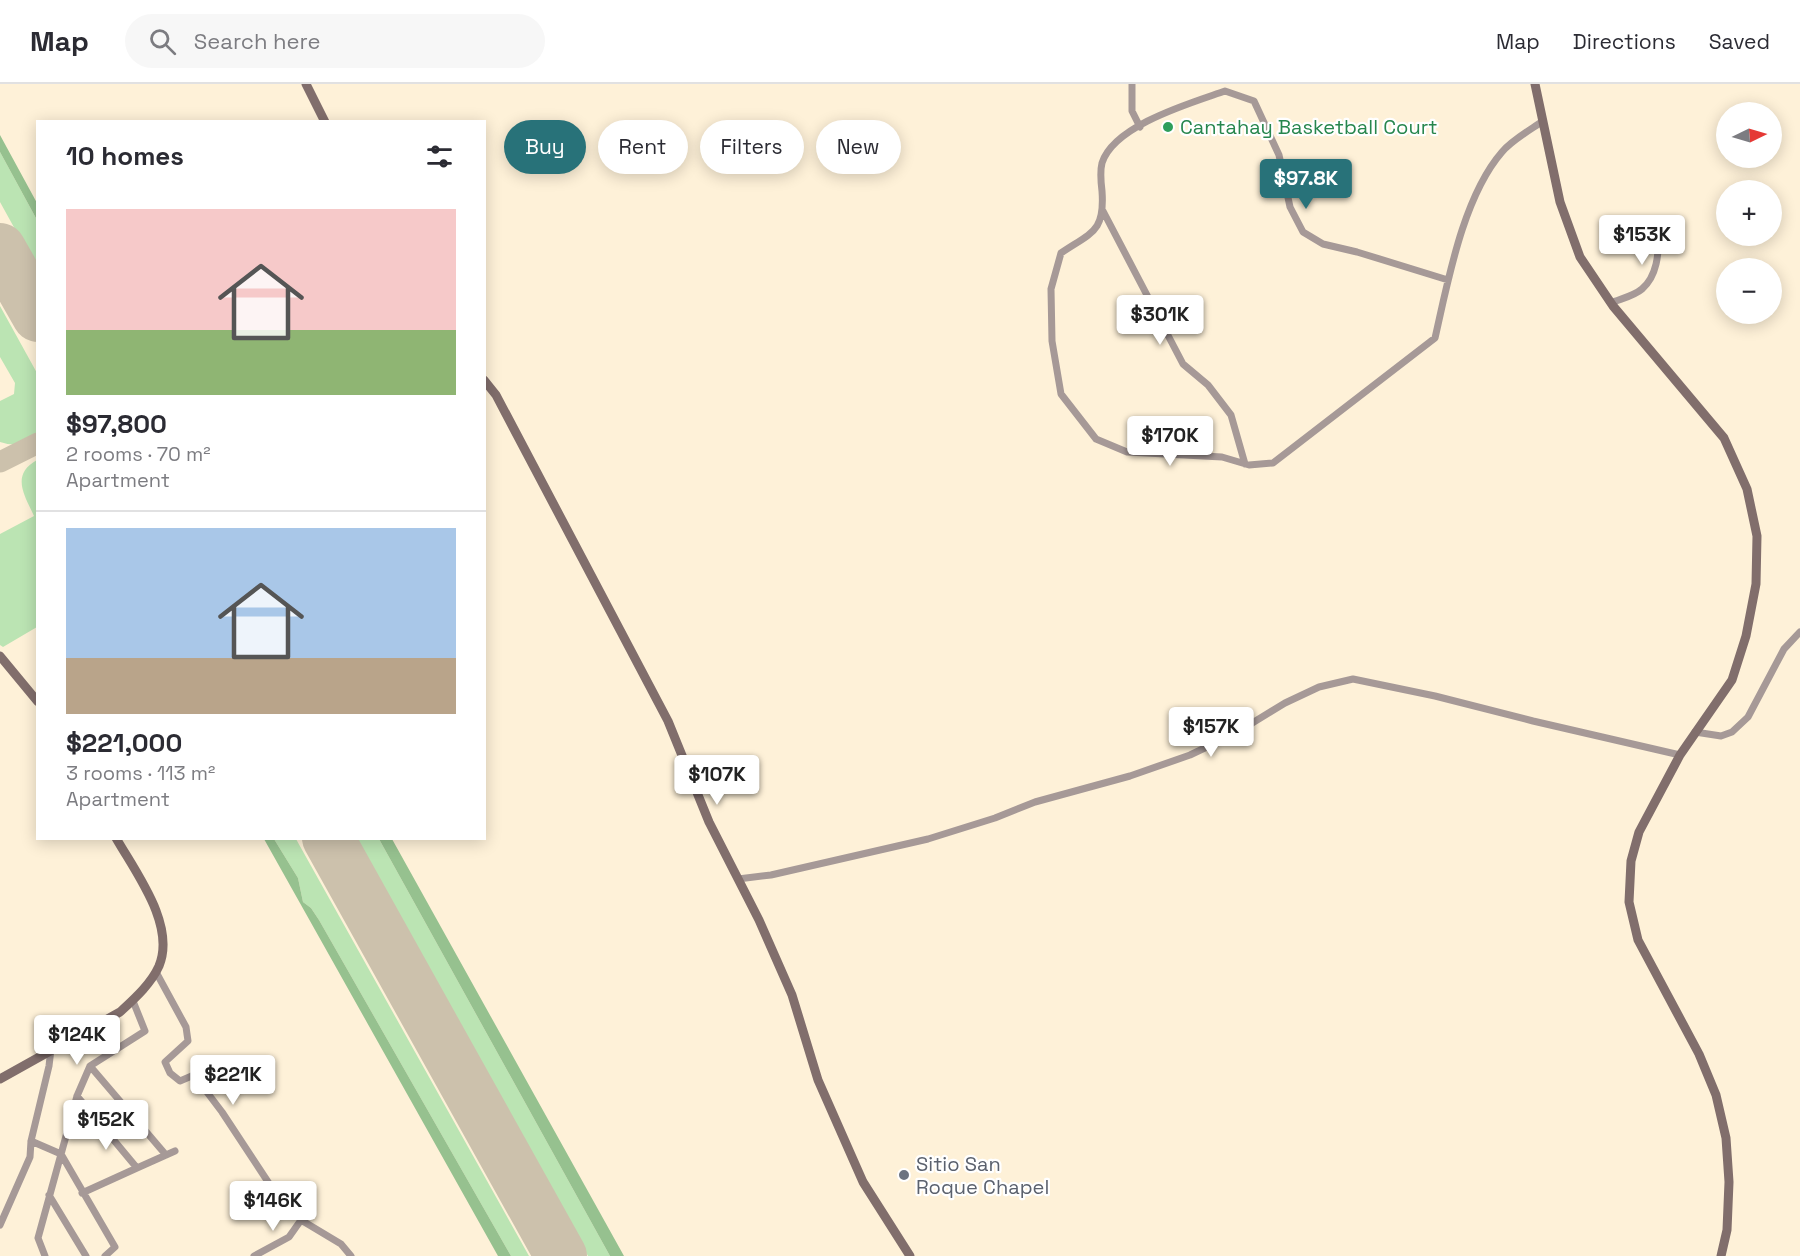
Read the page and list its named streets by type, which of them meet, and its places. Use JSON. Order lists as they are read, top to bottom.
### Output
{
  "places": ["Cantahay Basketball Court", "Sitio San Roque Chapel"],
  "north": "right",
  "page": {
    "header": "Map",
    "search": "Search here",
    "nav": ["Map", "Directions", "Saved"],
    "map_buttons": ["+", "−"],
    "chip": [
      "Buy",
      "Rent",
      "Filters",
      "New"
    ],
    "heading": "10 homes",
    "price": [
      "$97.8K",
      "$153K",
      "$301K",
      "$170K",
      "$157K",
      "$107K",
      "$124K",
      "$221K",
      "$152K",
      "$146K"
    ],
    "list": [
      {
        "name": "$97,800",
        "note": "2 rooms · 70 m² · Apartment"
      },
      {
        "name": "$221,000",
        "note": "3 rooms · 113 m² · Apartment"
      }
    ]
  }
}
